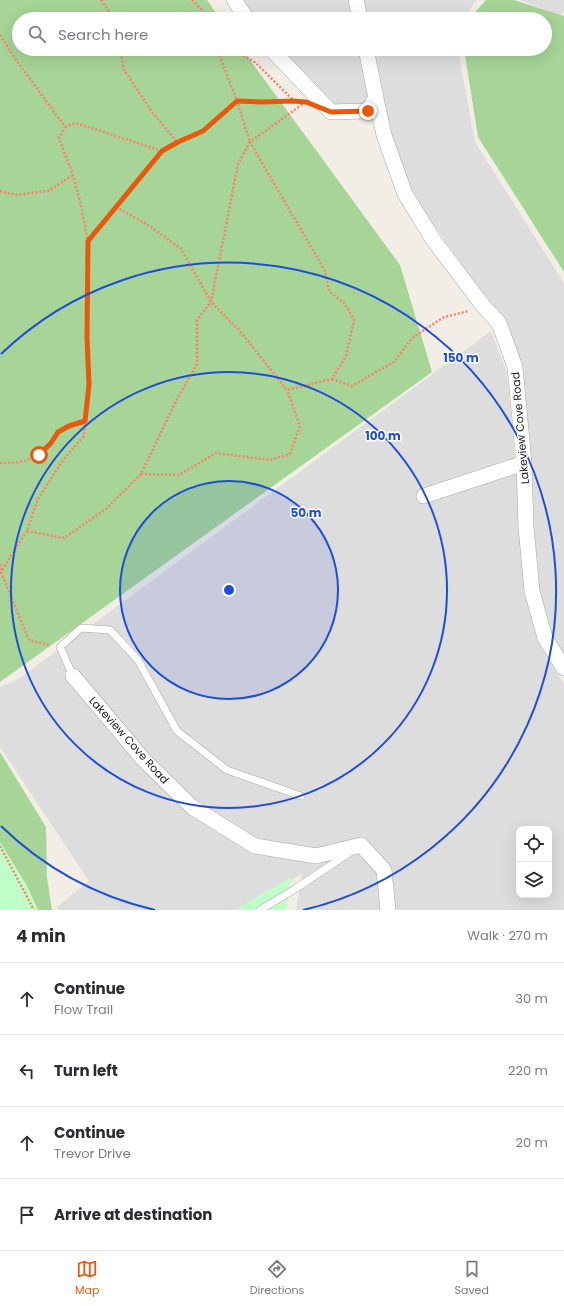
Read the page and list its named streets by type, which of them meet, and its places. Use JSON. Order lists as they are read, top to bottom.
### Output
{
  "streets": {
    "street": ["Lakeview Cove Road"]
  },
  "page": {
    "search": "Search here",
    "heading": ["4 min", "Walk · 270 m"],
    "list": [
      ["Continue", "Flow Trail", "30 m"],
      ["Turn left", "220 m"],
      ["Continue", "Trevor Drive", "20 m"],
      "Arrive at destination"
    ],
    "nav": ["Map", "Directions", "Saved"]
  },
  "rings": ["150 m", "100 m", "50 m"]
}
